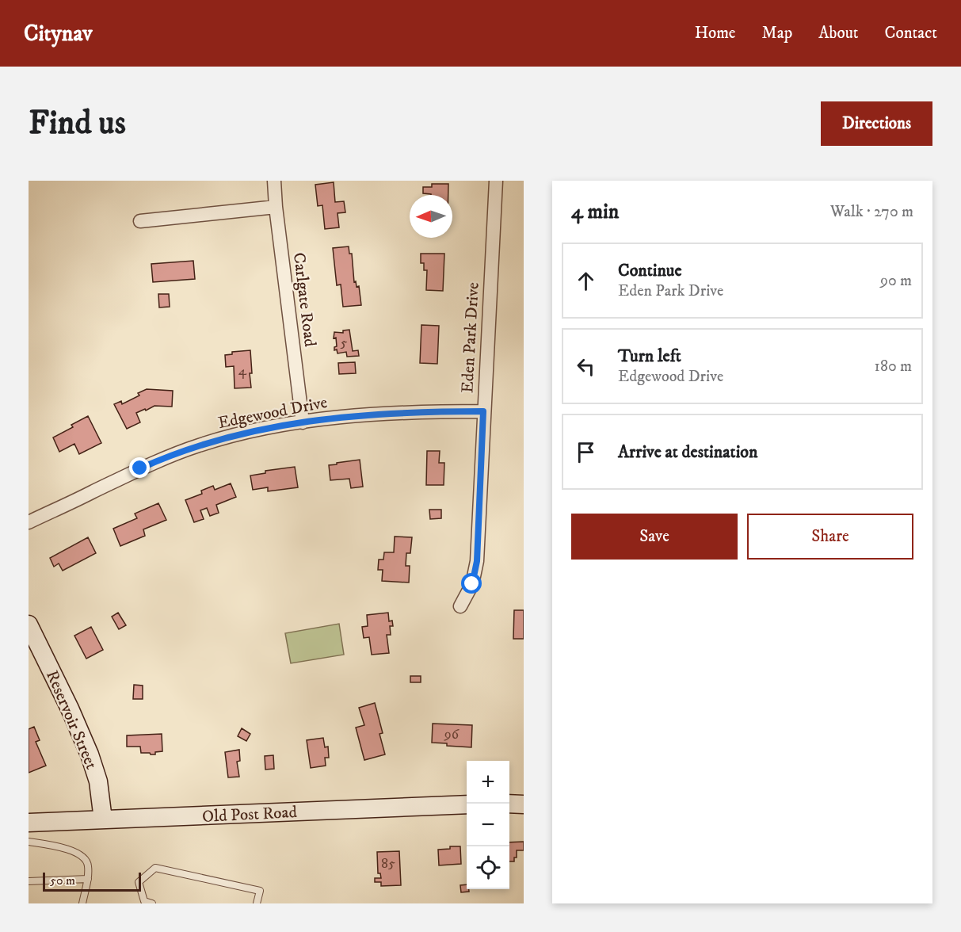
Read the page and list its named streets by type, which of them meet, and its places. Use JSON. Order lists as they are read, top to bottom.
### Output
{
  "streets": {
    "street": [
      "Carlgate Road",
      "Eden Park Drive",
      "Edgewood Drive",
      "Reservoir Street",
      "Old Post Road"
    ]
  },
  "crossings": [
    ["Carlgate Road", "Edgewood Drive"],
    ["Eden Park Drive", "Edgewood Drive"],
    ["Reservoir Street", "Old Post Road"]
  ],
  "house_numbers": [
    "5",
    "4",
    "96",
    "85"
  ],
  "scale_bar": "50 m",
  "north": "left",
  "page": {
    "header": "Citynav",
    "nav": [
      "Home",
      "Map",
      "About",
      "Contact"
    ],
    "buttons": [
      "Directions",
      ["Save", "Share"]
    ],
    "title": "Find us",
    "heading": ["4 min", "Walk · 270 m"],
    "list": [
      ["Continue", "Eden Park Drive", "90 m"],
      ["Turn left", "Edgewood Drive", "180 m"],
      "Arrive at destination"
    ],
    "map_buttons": ["+", "−"],
    "scale": "50 m"
  }
}
